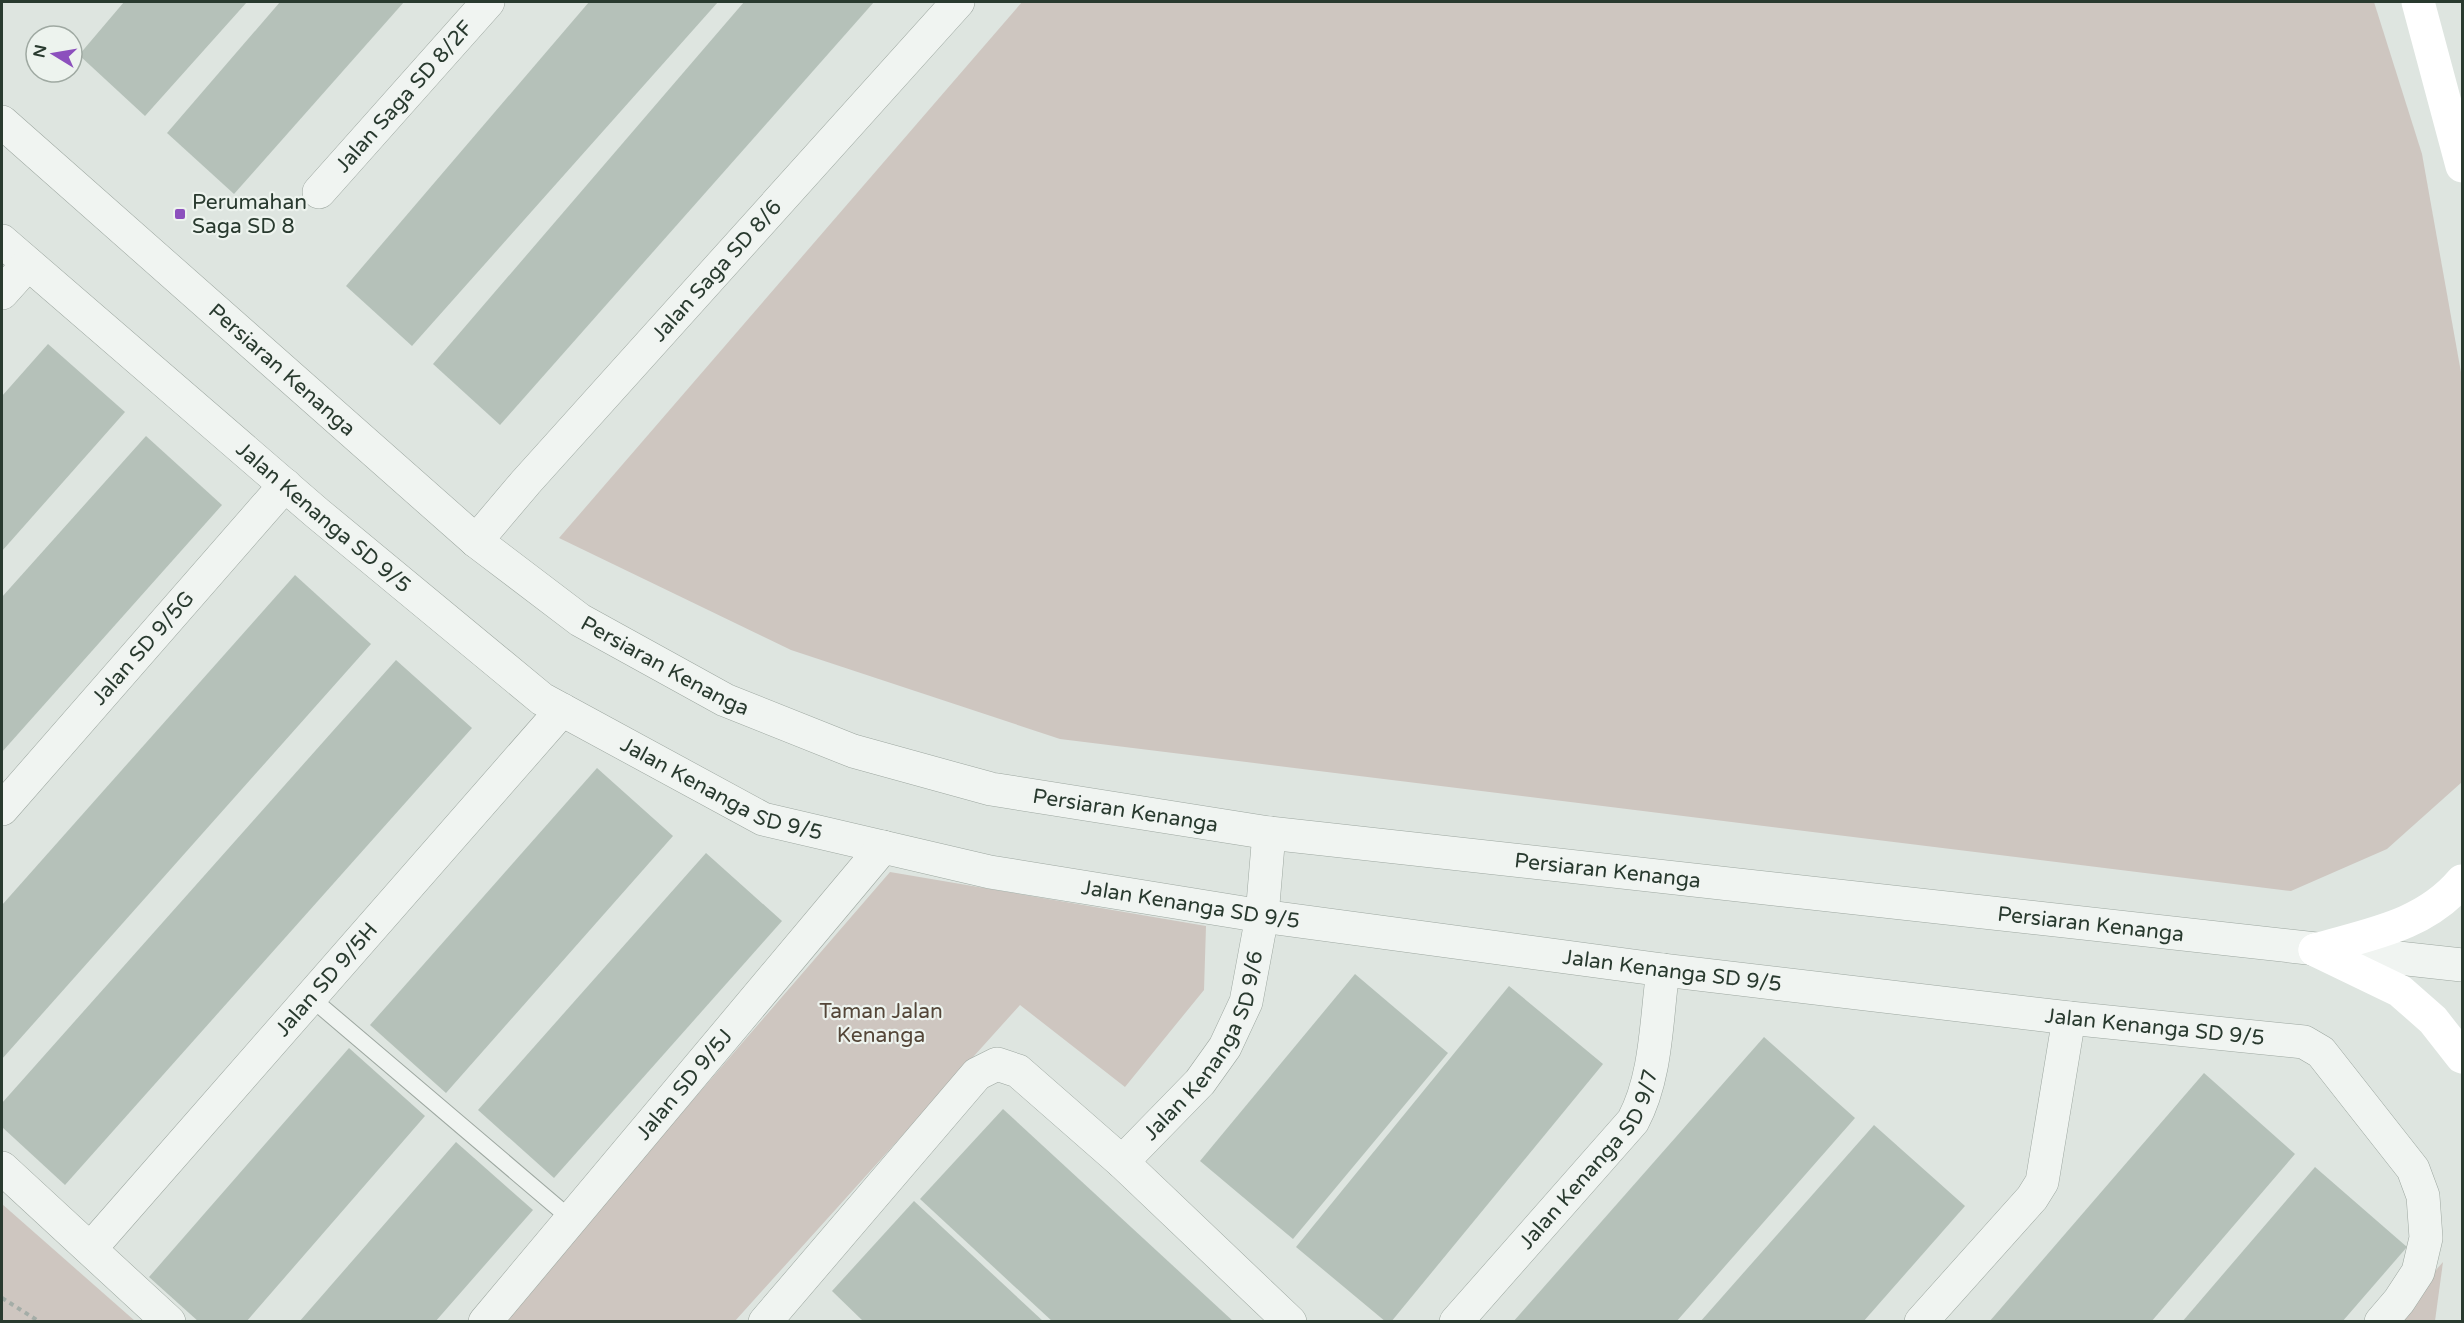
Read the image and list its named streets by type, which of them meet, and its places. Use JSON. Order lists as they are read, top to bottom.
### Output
{
  "streets": {
    "street": [
      "Jalan Saga SD 8/2F",
      "Jalan Saga SD 8/6",
      "Persiaran Kenanga",
      "Jalan Kenanga SD 9/5",
      "Jalan SD 9/5G",
      "Jalan SD 9/5H",
      "Jalan Kenanga SD 9/6",
      "Jalan SD 9/5J",
      "Jalan Kenanga SD 9/7"
    ]
  },
  "crossings": [
    ["Jalan Saga SD 8/6", "Persiaran Kenanga"],
    ["Persiaran Kenanga", "Jalan Kenanga SD 9/6"],
    ["Jalan Kenanga SD 9/5", "Jalan SD 9/5G"],
    ["Jalan Kenanga SD 9/5", "Jalan SD 9/5H"],
    ["Jalan Kenanga SD 9/5", "Jalan Kenanga SD 9/6"],
    ["Jalan Kenanga SD 9/5", "Jalan SD 9/5J"],
    ["Jalan Kenanga SD 9/5", "Jalan Kenanga SD 9/7"]
  ],
  "parks": ["Taman Jalan Kenanga"],
  "places": {
    "transit": ["Perumahan Saga SD 8"]
  },
  "north": "left"
}
